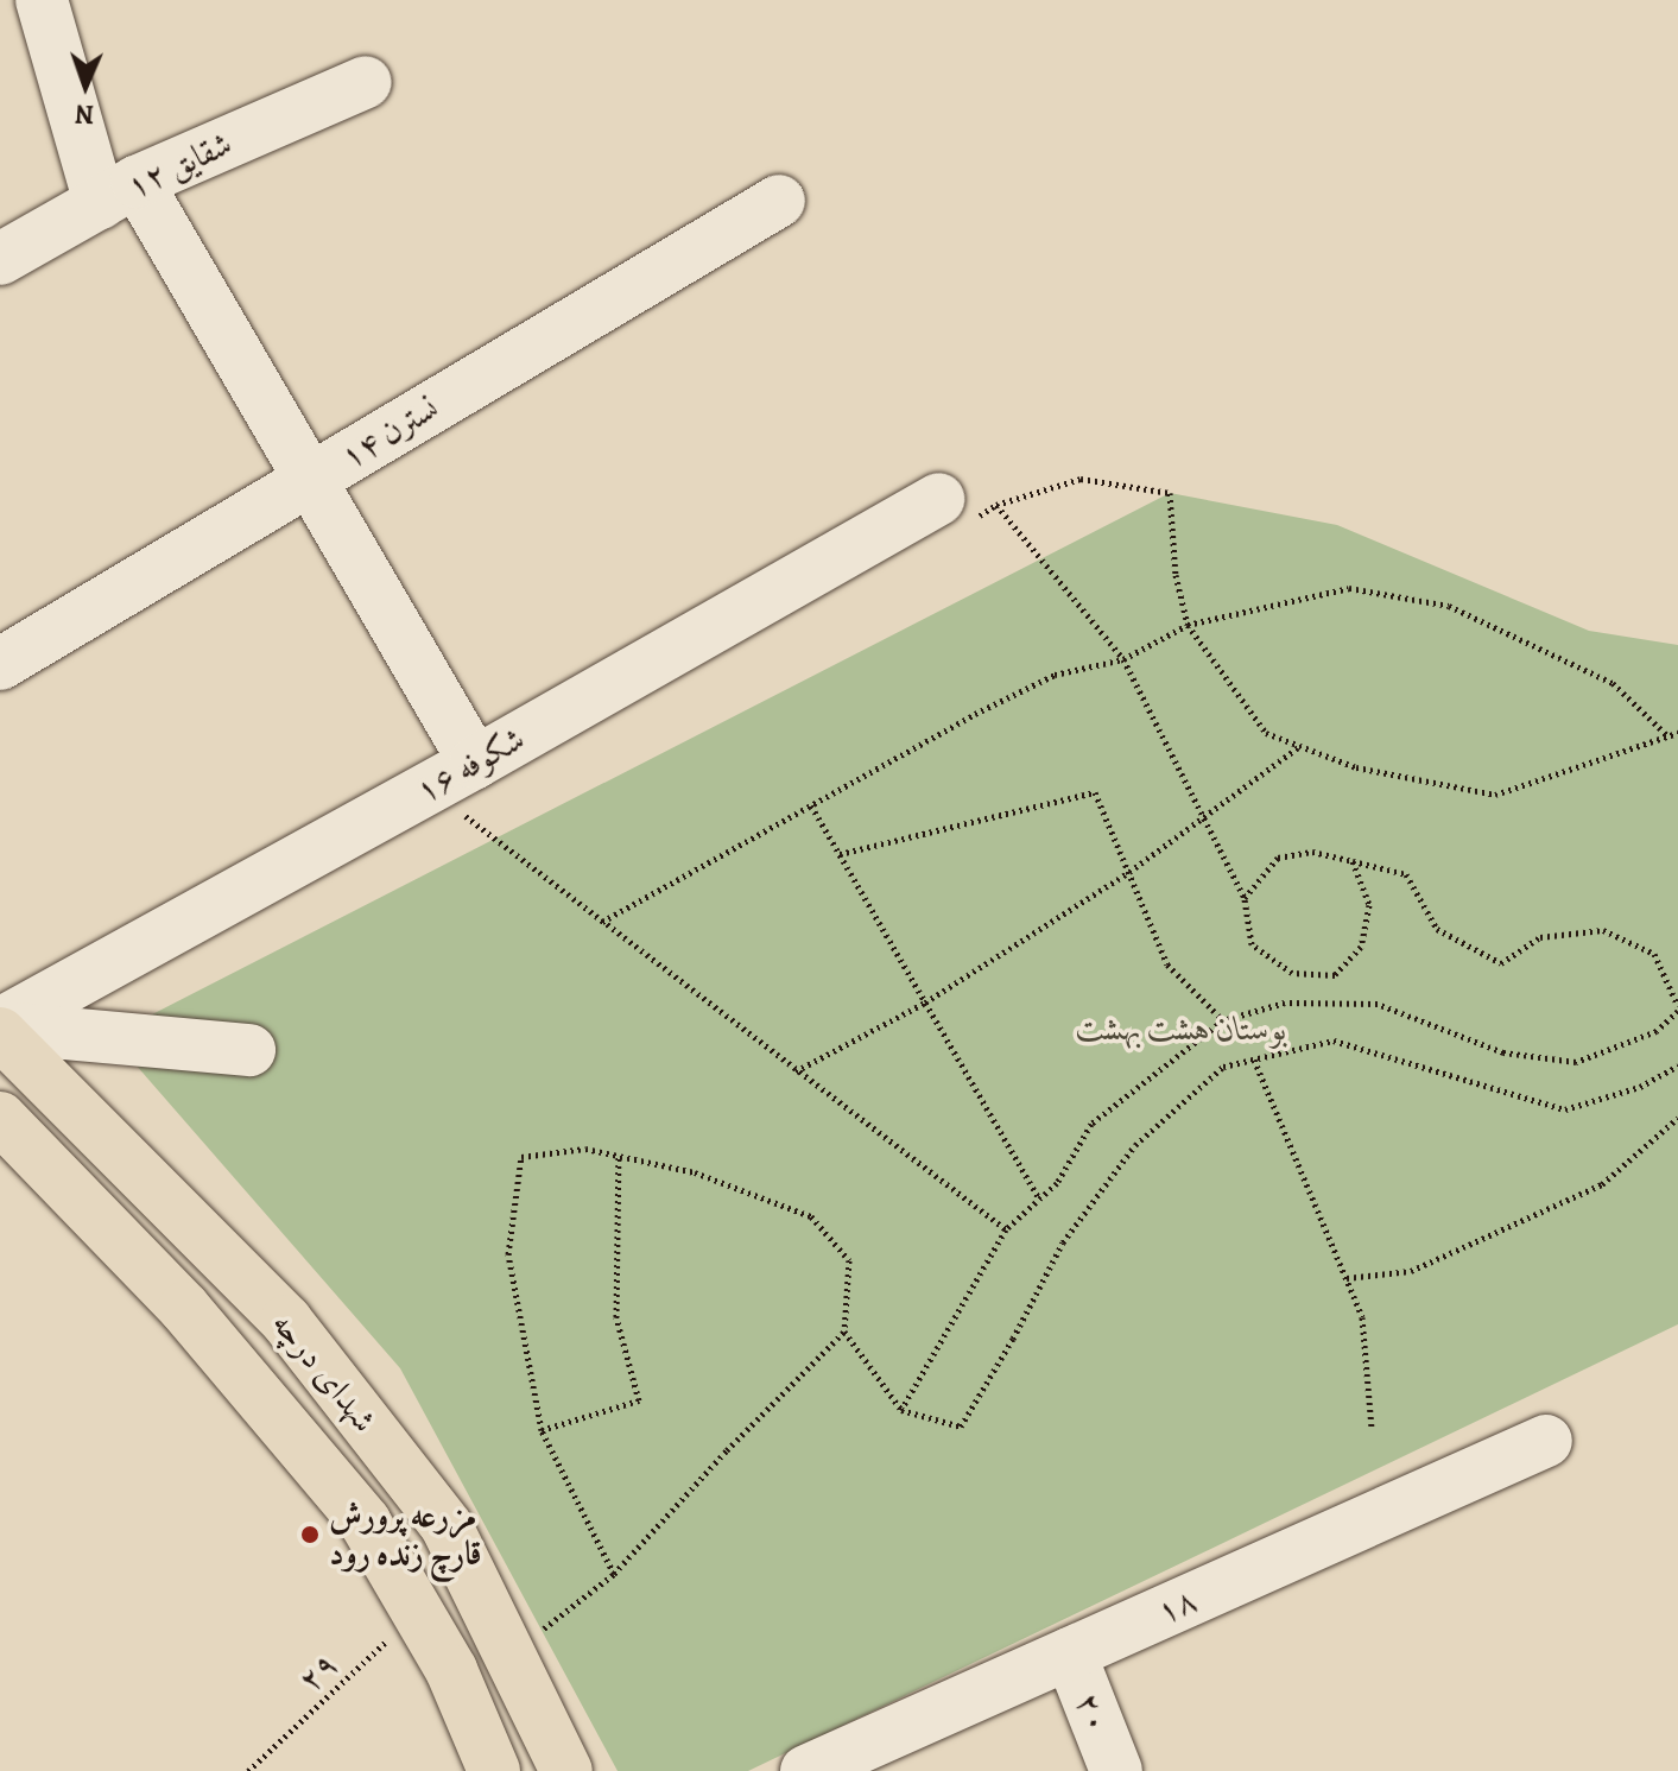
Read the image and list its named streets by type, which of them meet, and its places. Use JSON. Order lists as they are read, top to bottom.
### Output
{
  "streets": {
    "main road": ["شهدای درچه"],
    "street": [
      "شقایق ۱۲",
      "نسترن ۱۴",
      "شکوفه ۱۶",
      "۱۸",
      "۲۰"
    ],
    "path": ["۲۹"]
  },
  "crossings": [
    ["شکوفه ۱۶", "شهدای درچه"],
    ["شهدای درچه", "۲۹"],
    ["۱۸", "۲۰"]
  ],
  "parks": ["بوستان هشت بهشت"],
  "places": ["مزرعه پرورش قارچ زنده رود"],
  "north": "bottom"
}
